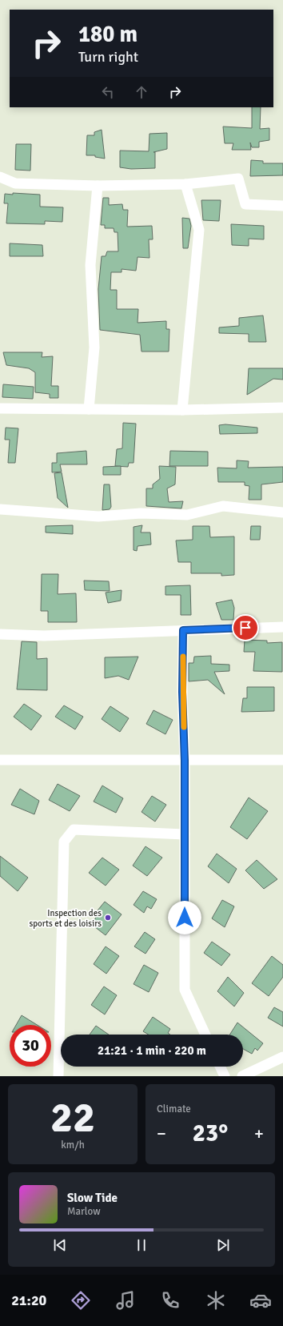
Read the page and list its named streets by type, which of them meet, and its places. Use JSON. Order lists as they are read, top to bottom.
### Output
{
  "places": ["Inspection des sports et des loisirs"],
  "page": {
    "turn": ["180 m", "Turn right"],
    "limit": "30",
    "trip": "21:21 · 1 min · 220 m",
    "tile": [
      ["22", "km/h"],
      "Climate"
    ],
    "heat": ["−", "23°", "+"],
    "song": ["Slow Tide", "Marlow"],
    "tabs": "21:20"
  }
}
